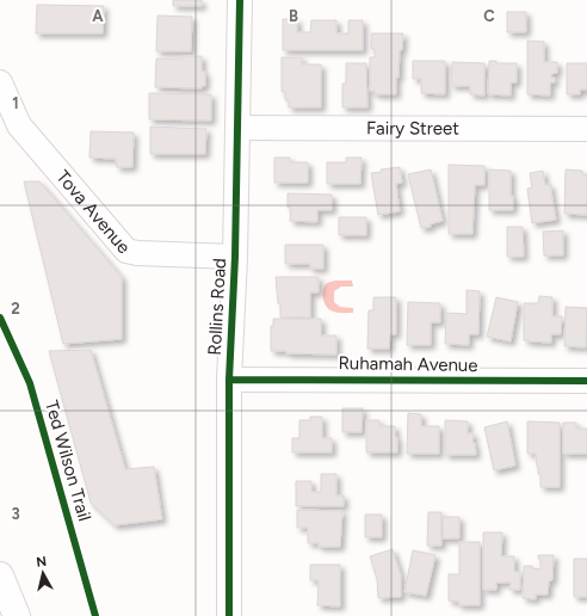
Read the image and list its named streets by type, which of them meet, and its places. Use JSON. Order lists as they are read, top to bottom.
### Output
{
  "streets": {
    "street": [
      "Fairy Street",
      "Tova Avenue",
      "Rollins Road",
      "Ruhamah Avenue"
    ],
    "cycle path": ["Ted Wilson Trail"]
  },
  "crossings": [
    ["Fairy Street", "Rollins Road"],
    ["Tova Avenue", "Rollins Road"],
    ["Rollins Road", "Ruhamah Avenue"]
  ],
  "north": "top",
  "grid": {
    "columns": ["A", "B", "C"],
    "rows": ["1", "2", "3"]
  }
}
